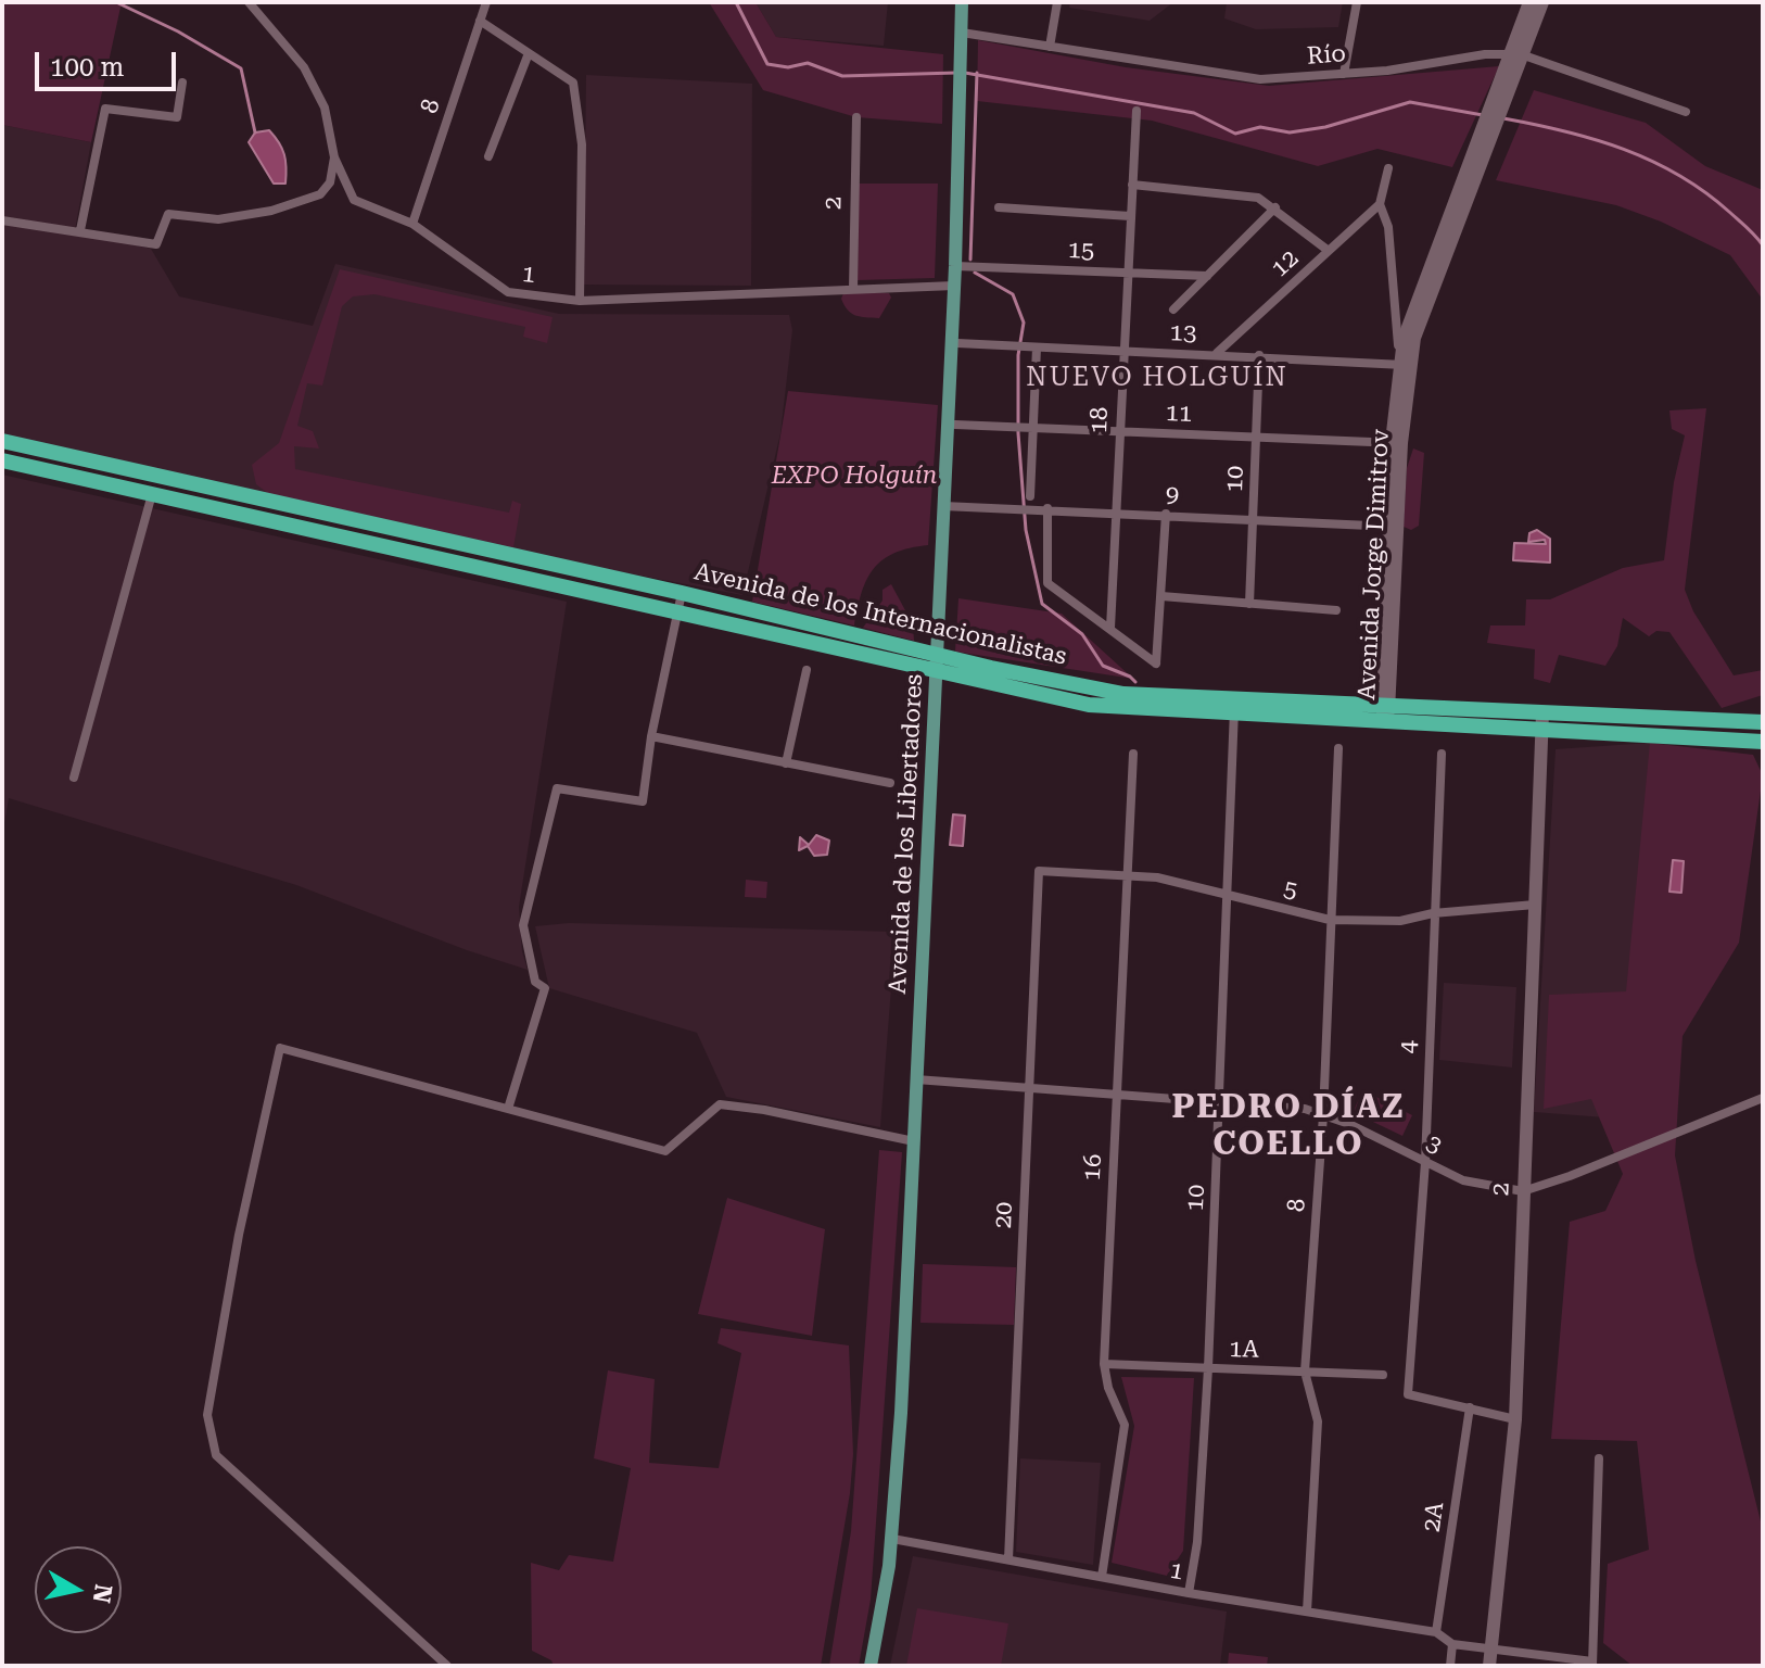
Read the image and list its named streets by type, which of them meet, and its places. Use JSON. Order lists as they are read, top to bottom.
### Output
{
  "streets": {
    "highway": ["Avenida de los Internacionalistas"],
    "main road": ["Avenida de los Libertadores"],
    "street": [
      "Río",
      "8",
      "2",
      "15",
      "12",
      "1",
      "13",
      "11",
      "18",
      "10",
      "9",
      "Avenida Jorge Dimitrov",
      "5",
      "4",
      "3",
      "16",
      "20",
      "1A",
      "2A"
    ]
  },
  "crossings": [
    ["Río", "Avenida Jorge Dimitrov"],
    ["Río", "Avenida de los Libertadores"],
    ["8", "1"],
    ["8", "5"],
    ["8", "3"],
    ["8", "1A"],
    ["2", "1"],
    ["2", "Avenida de los Internacionalistas"],
    ["2", "5"],
    ["2", "3"],
    ["15", "18"],
    ["15", "Avenida de los Libertadores"],
    ["12", "13"],
    ["1", "10"],
    ["1", "Avenida de los Libertadores"],
    ["1", "16"],
    ["1", "20"],
    ["1", "2A"],
    ["13", "18"],
    ["13", "10"],
    ["13", "Avenida Jorge Dimitrov"],
    ["11", "18"],
    ["11", "10"],
    ["11", "Avenida Jorge Dimitrov"],
    ["18", "9"],
    ["10", "9"],
    ["10", "Avenida de los Internacionalistas"],
    ["10", "5"],
    ["10", "3"],
    ["10", "1A"],
    ["9", "Avenida Jorge Dimitrov"],
    ["9", "Avenida de los Libertadores"],
    ["Avenida Jorge Dimitrov", "Avenida de los Internacionalistas"],
    ["Avenida de los Internacionalistas", "Avenida de los Libertadores"],
    ["Avenida de los Libertadores", "3"],
    ["5", "4"],
    ["5", "16"],
    ["5", "20"],
    ["4", "3"],
    ["4", "2A"],
    ["3", "16"],
    ["3", "20"],
    ["16", "1A"]
  ],
  "districts": ["NUEVO HOLGUÍN", "PEDRO DÍAZ COELLO"],
  "parks": ["EXPO Holguín"],
  "scale_bar": "100 m",
  "north": "right"
}
